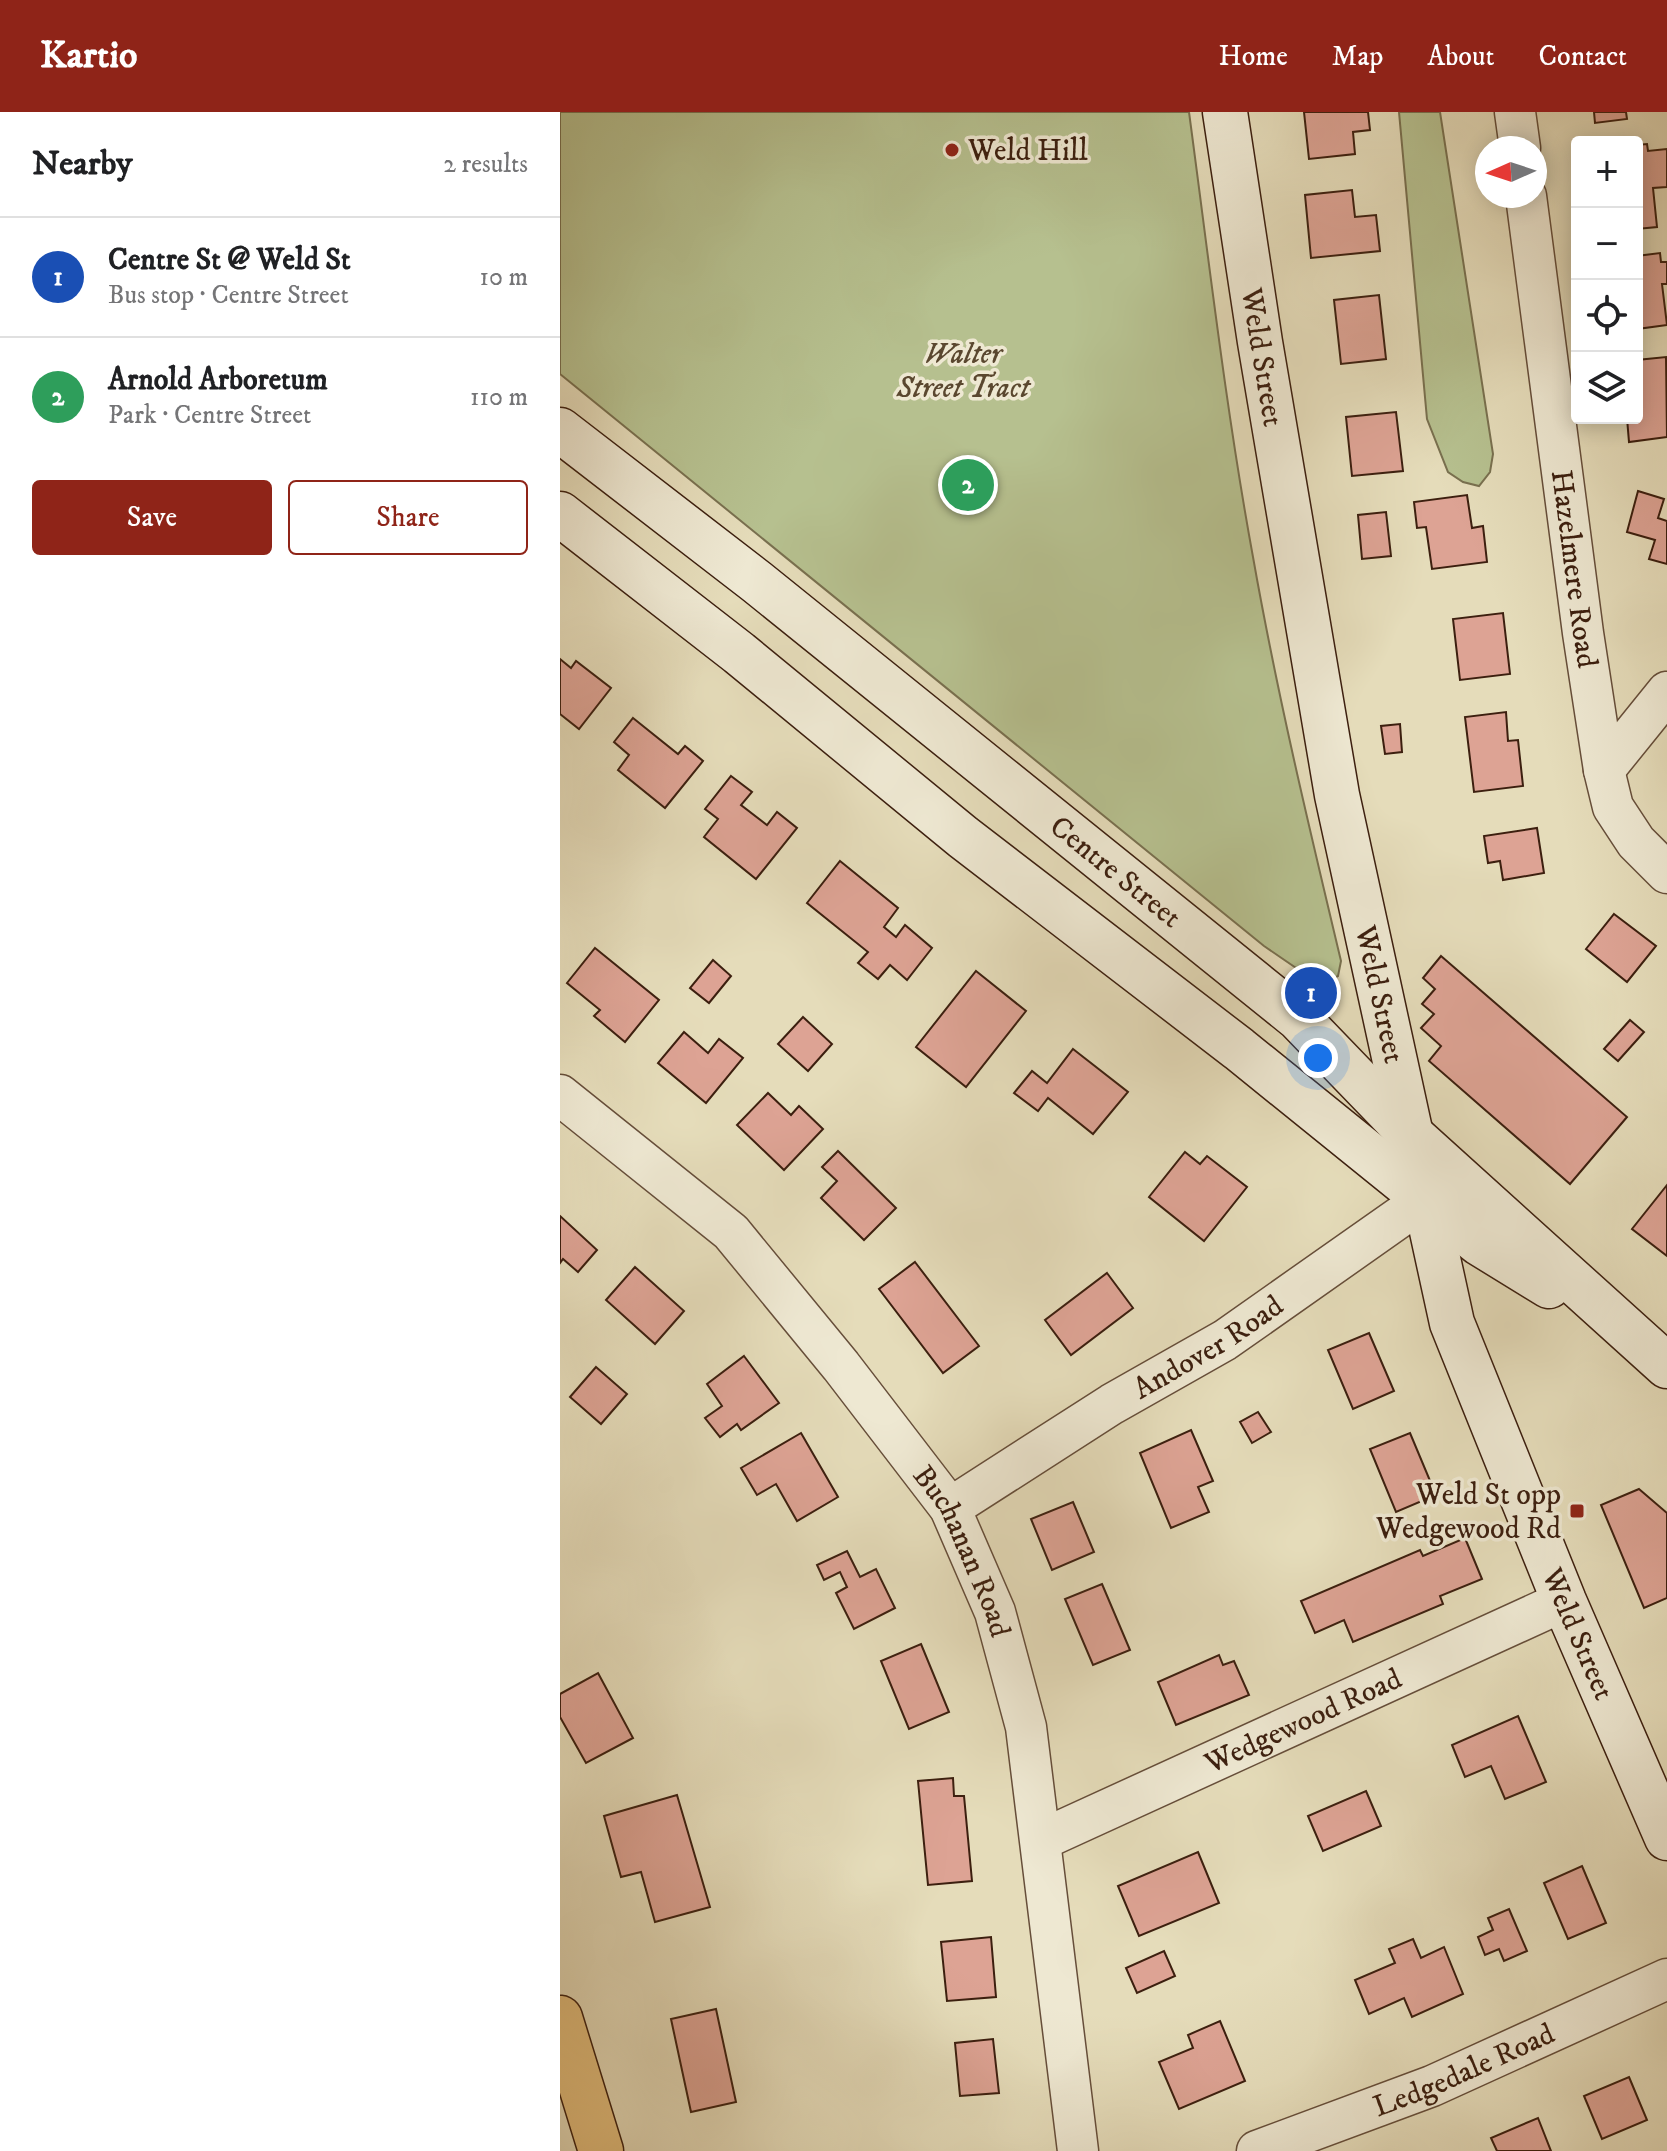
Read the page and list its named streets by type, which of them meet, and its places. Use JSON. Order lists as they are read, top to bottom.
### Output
{
  "streets": {
    "main road": ["Weld Street", "Centre Street"],
    "street": [
      "Hazelmere Road",
      "Andover Road",
      "Buchanan Road",
      "Wedgewood Road",
      "Ledgedale Road"
    ]
  },
  "crossings": [
    ["Weld Street", "Centre Street"],
    ["Weld Street", "Andover Road"],
    ["Weld Street", "Wedgewood Road"],
    ["Andover Road", "Buchanan Road"],
    ["Buchanan Road", "Wedgewood Road"]
  ],
  "parks": ["Walter Street Tract"],
  "places": {
    "other": ["Weld Hill"],
    "transit": ["Weld St opp Wedgewood Rd"]
  },
  "north": "left",
  "page": {
    "header": "Kartio",
    "nav": [
      "Home",
      "Map",
      "About",
      "Contact"
    ],
    "heading": ["Nearby", "2 results"],
    "map_buttons": ["+", "−"],
    "list": [
      {
        "mark": "1",
        "name": "Centre St @ Weld St",
        "note": "Bus stop · Centre Street",
        "value": "10 m"
      },
      {
        "mark": "2",
        "name": "Arnold Arboretum",
        "note": "Park · Centre Street",
        "value": "110 m"
      }
    ],
    "pins": ["2", "1"],
    "buttons": ["Save", "Share"]
  }
}
